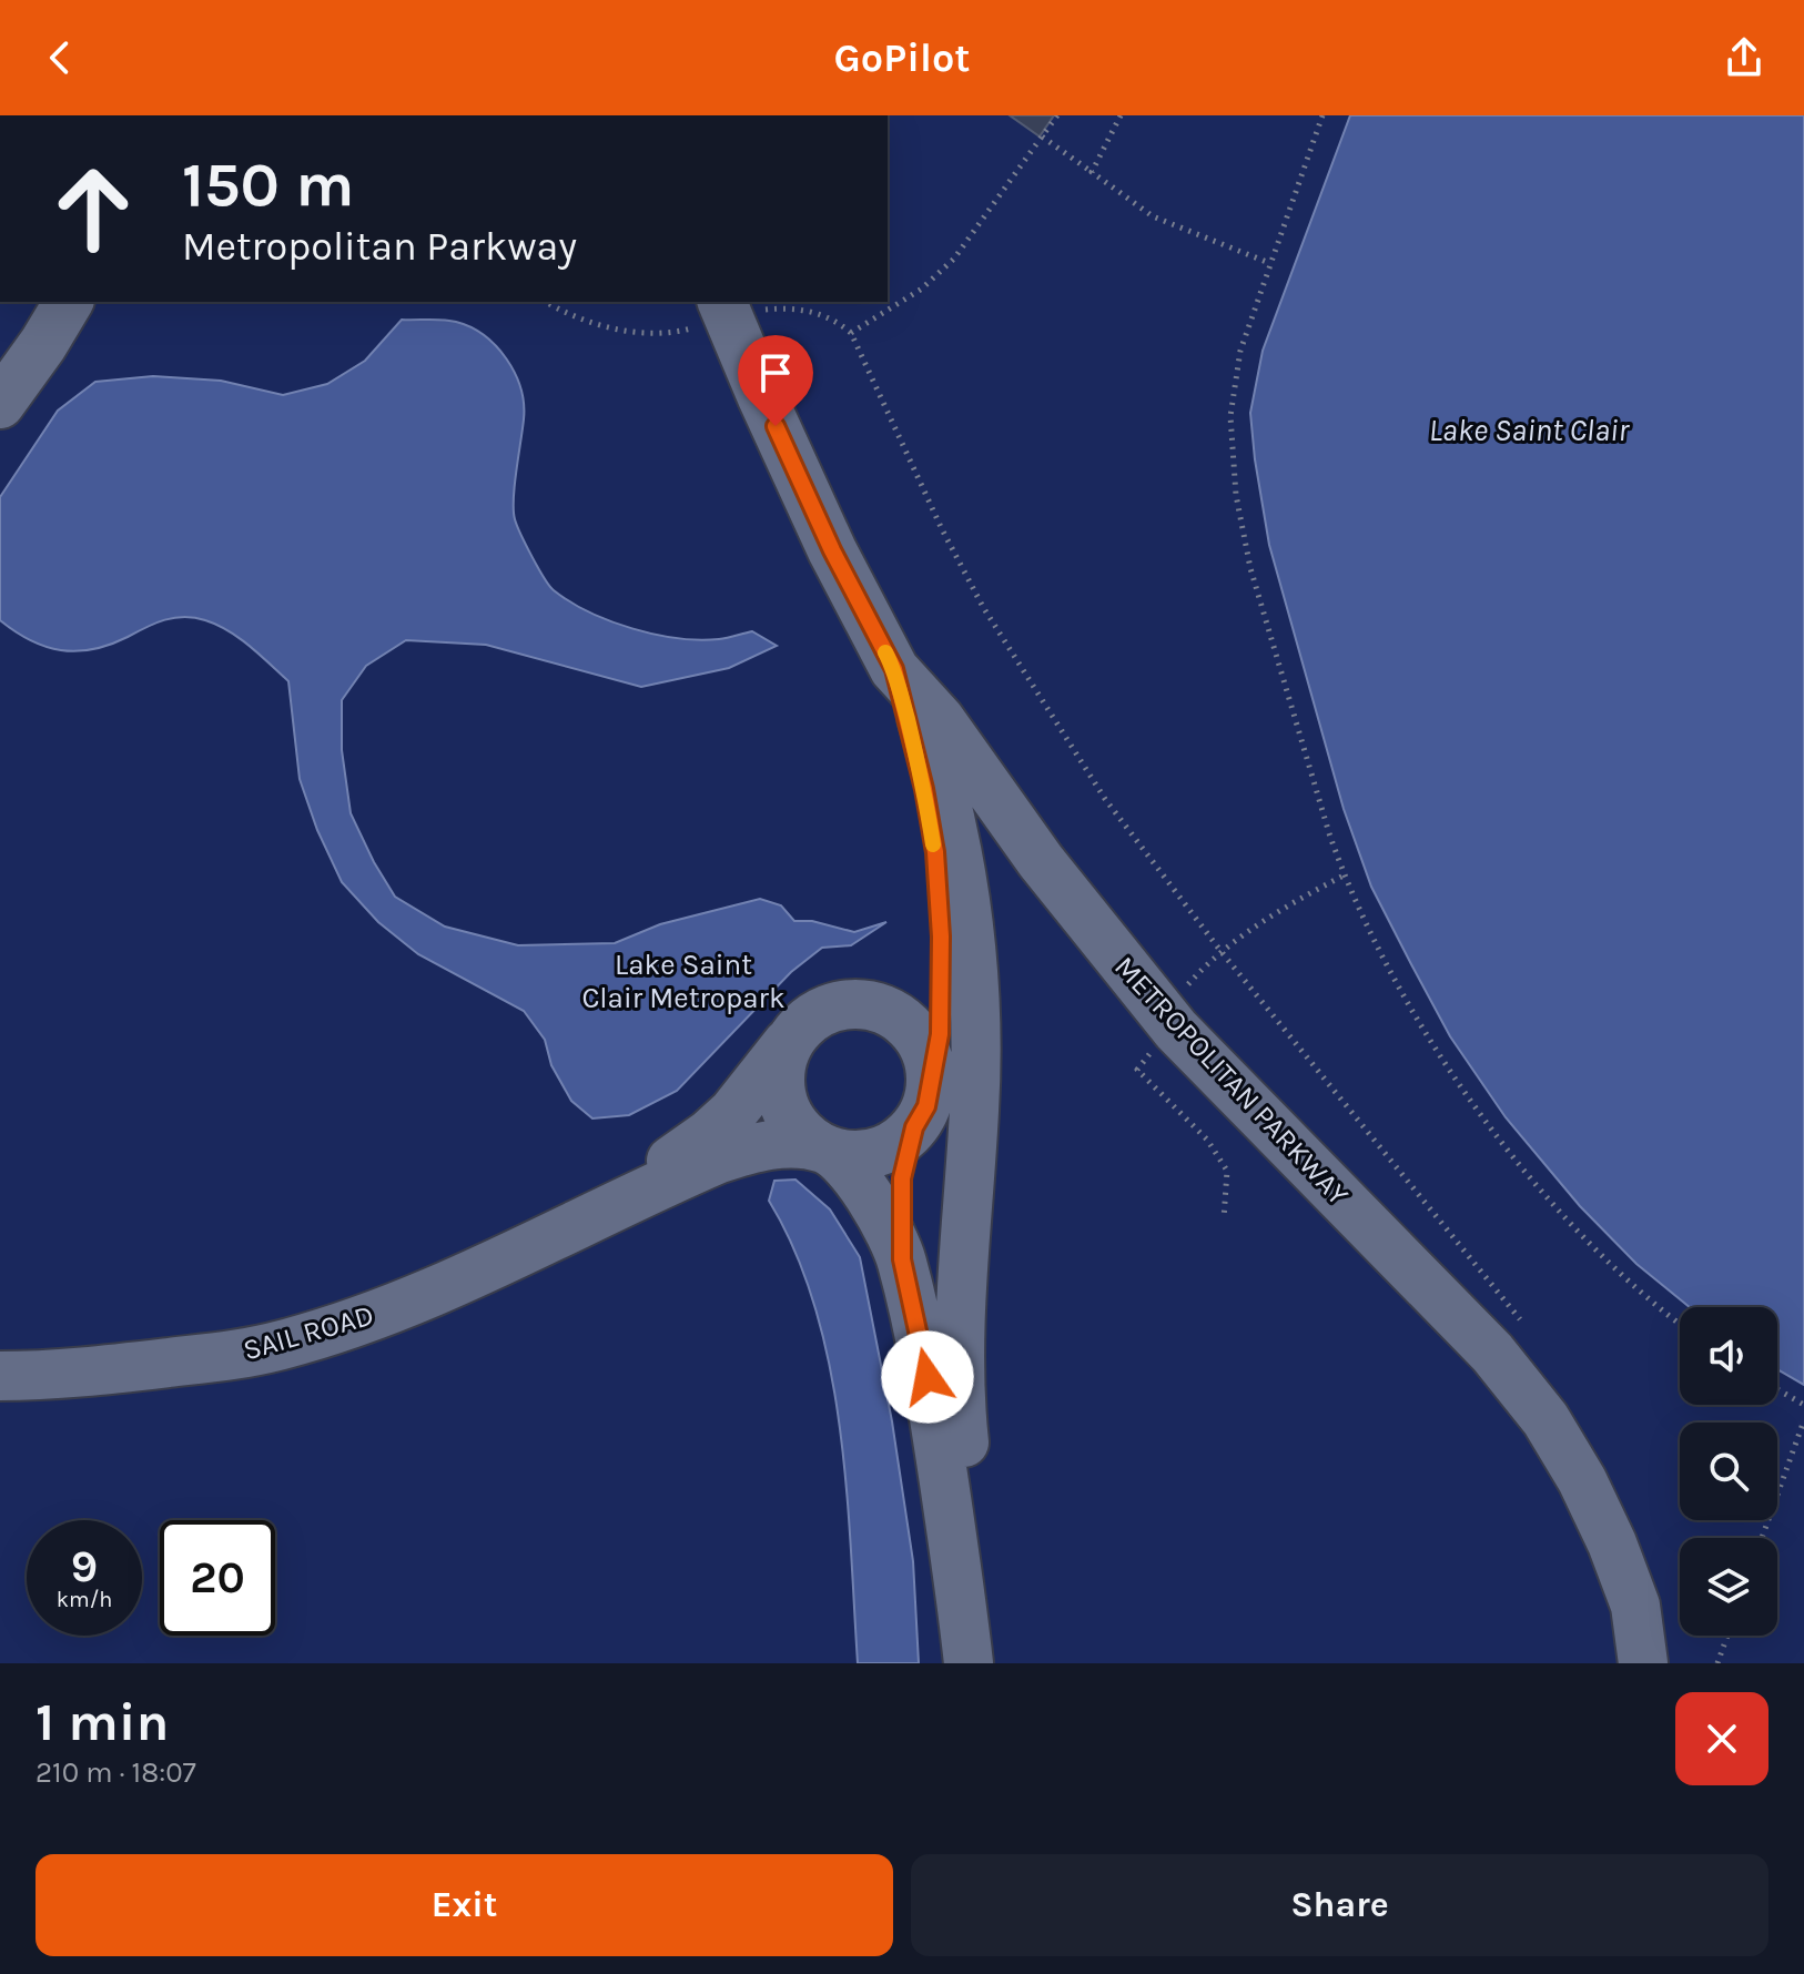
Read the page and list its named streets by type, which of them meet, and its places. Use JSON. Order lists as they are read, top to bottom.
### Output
{
  "streets": {
    "lane": ["METROPOLITAN PARKWAY", "SAIL ROAD"]
  },
  "water": ["Lake Saint Clair"],
  "parks": ["Lake Saint Clair Metropark"],
  "page": {
    "header": "GoPilot",
    "turn": ["150 m", "Metropolitan Parkway"],
    "speed": "9 km/h",
    "limit": "20",
    "heading": ["1 min", "210 m · 18:07"],
    "buttons": ["Exit", "Share"]
  }
}
